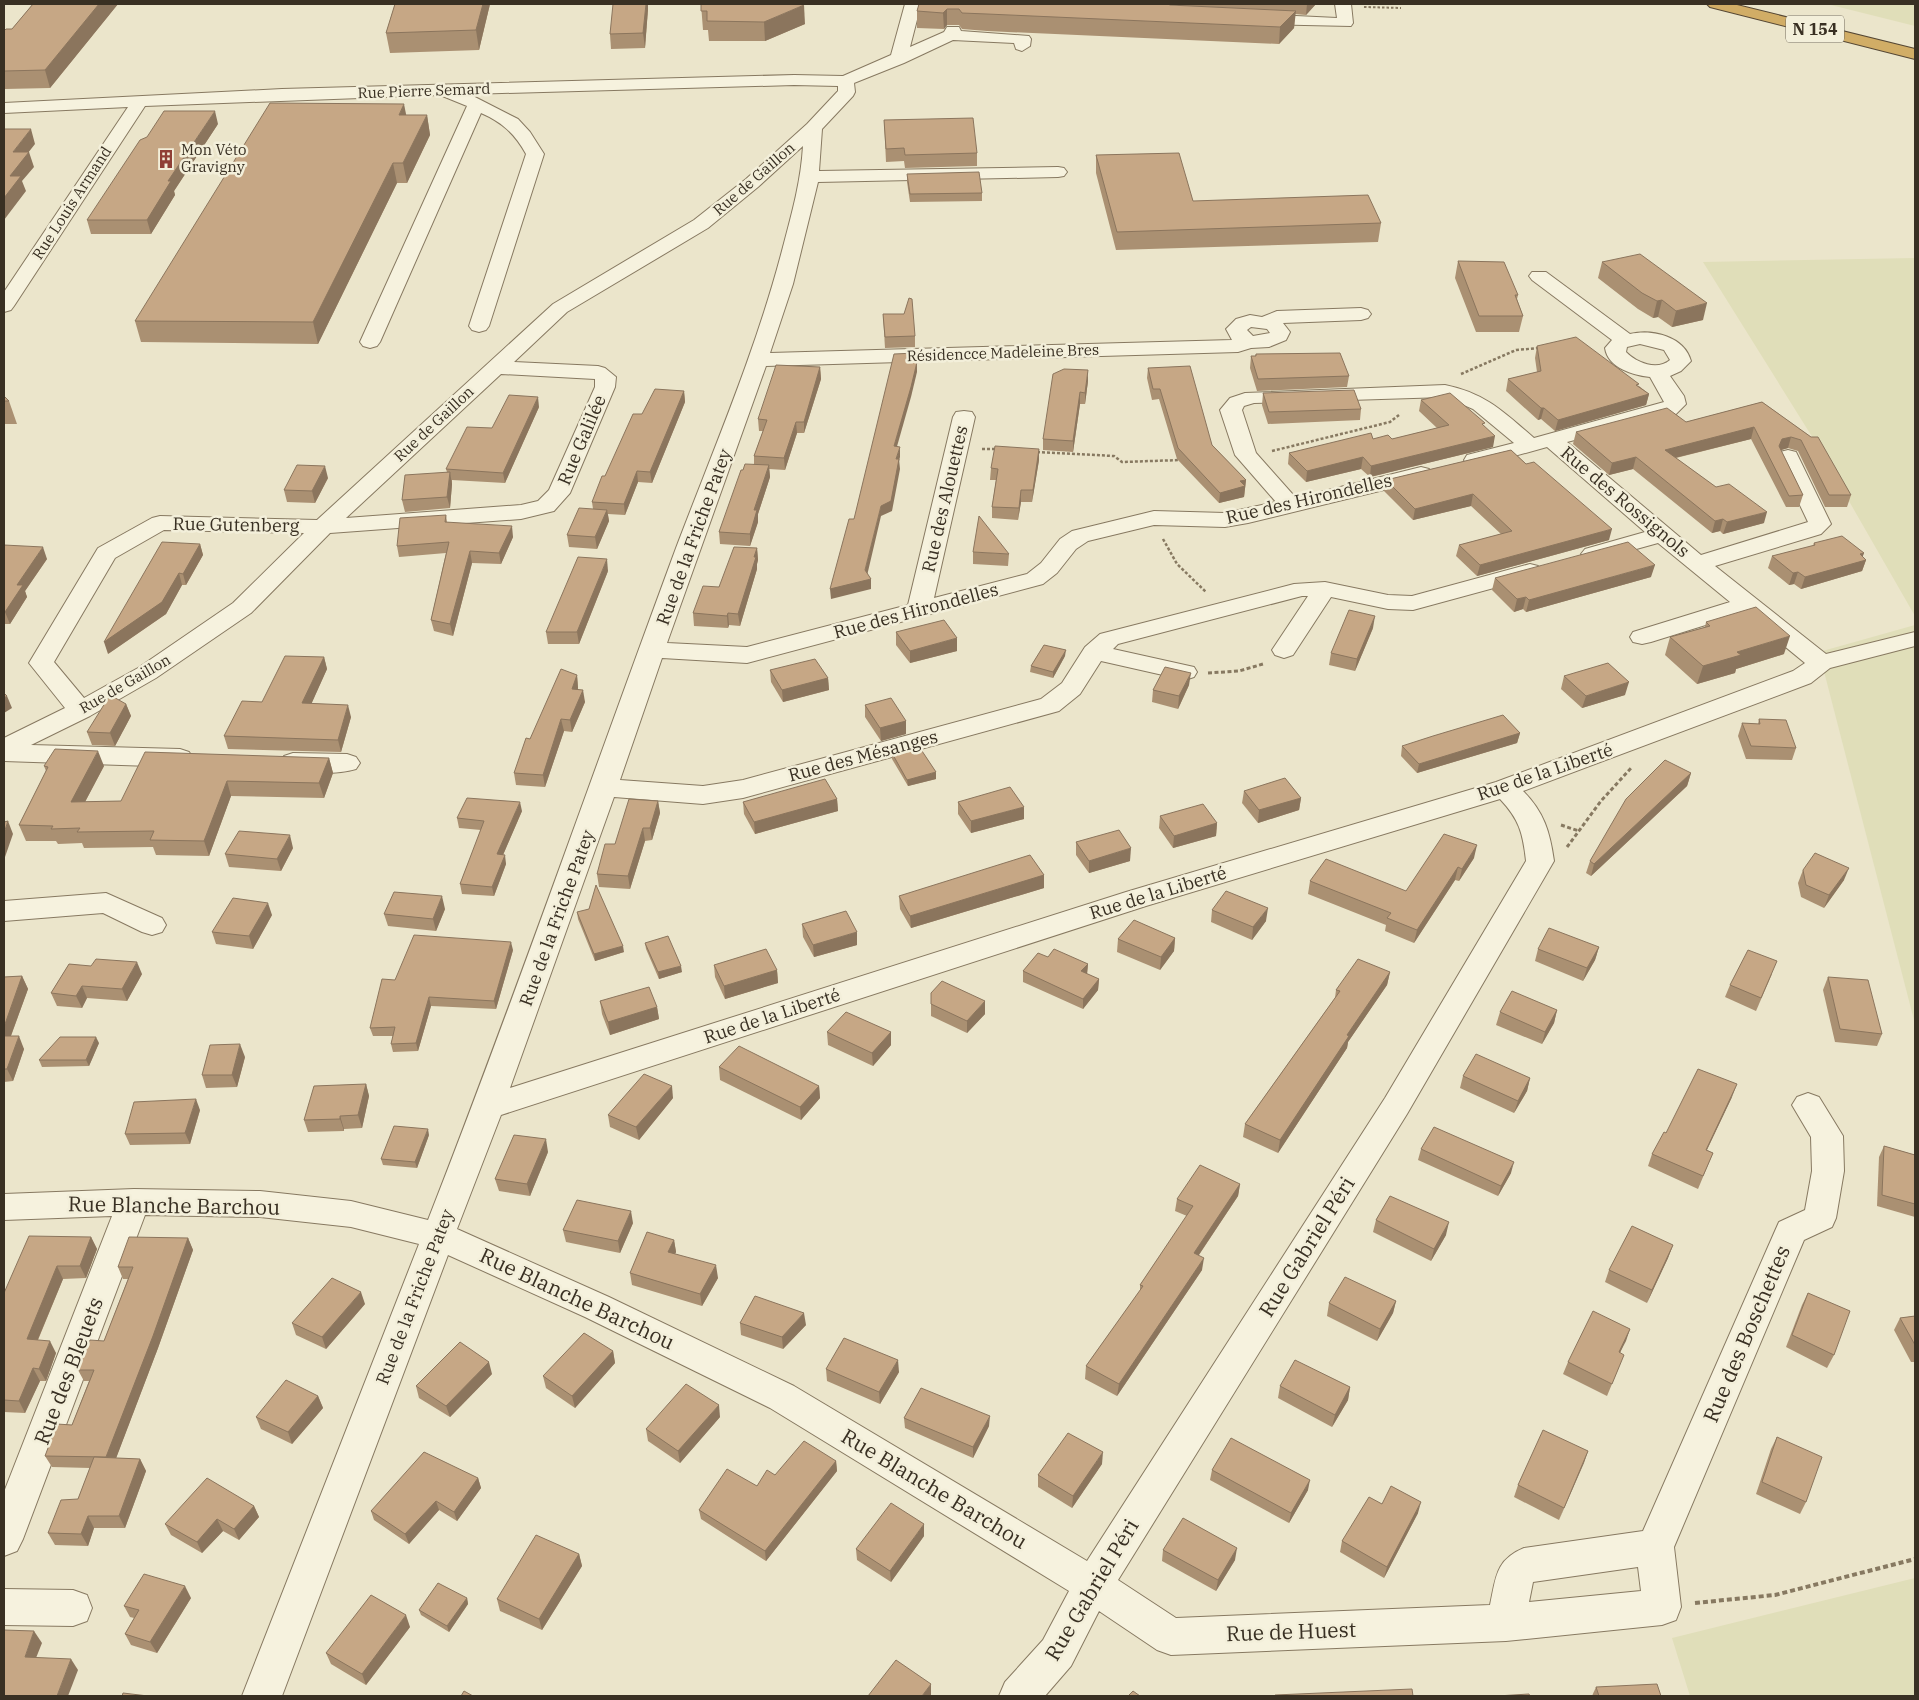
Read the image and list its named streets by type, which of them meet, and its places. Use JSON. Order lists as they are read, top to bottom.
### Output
{
  "streets": {
    "highway": ["N 154"],
    "street": [
      "Rue Pierre Semard",
      "Rue de Gaillon",
      "Rue Louis Armand",
      "Résidencce Madeleine Bres",
      "Rue Galilée",
      "Rue des Alouettes",
      "Rue des Hirondelles",
      "Rue des Rossignols",
      "Rue Gutenberg",
      "Rue de la Friche Patey",
      "Rue des Mésanges",
      "Rue de la Liberté",
      "Rue Blanche Barchou",
      "Rue Gabriel Péri",
      "Rue des Boschettes",
      "Rue des Bleuets",
      "Rue de Huest"
    ]
  },
  "crossings": [
    ["Rue Pierre Semard", "Rue de Gaillon"],
    ["Rue Pierre Semard", "Rue Louis Armand"],
    ["Rue de Gaillon", "Rue Galilée"],
    ["Rue de Gaillon", "Rue Gutenberg"],
    ["Rue de Gaillon", "Rue de la Friche Patey"],
    ["Résidencce Madeleine Bres", "Rue de la Friche Patey"],
    ["Rue Galilée", "Rue Gutenberg"],
    ["Rue des Alouettes", "Rue des Hirondelles"],
    ["Rue des Hirondelles", "Rue des Rossignols"],
    ["Rue des Hirondelles", "Rue de la Friche Patey"],
    ["Rue des Rossignols", "Rue de la Liberté"],
    ["Rue de la Friche Patey", "Rue des Mésanges"],
    ["Rue de la Friche Patey", "Rue de la Liberté"],
    ["Rue de la Friche Patey", "Rue Blanche Barchou"],
    ["Rue Blanche Barchou", "Rue Gabriel Péri"],
    ["Rue Blanche Barchou", "Rue des Bleuets"],
    ["Rue Blanche Barchou", "Rue de Huest"],
    ["Rue Gabriel Péri", "Rue de Huest"]
  ],
  "places": {
    "building": ["Mon Véto Gravigny"]
  }
}
